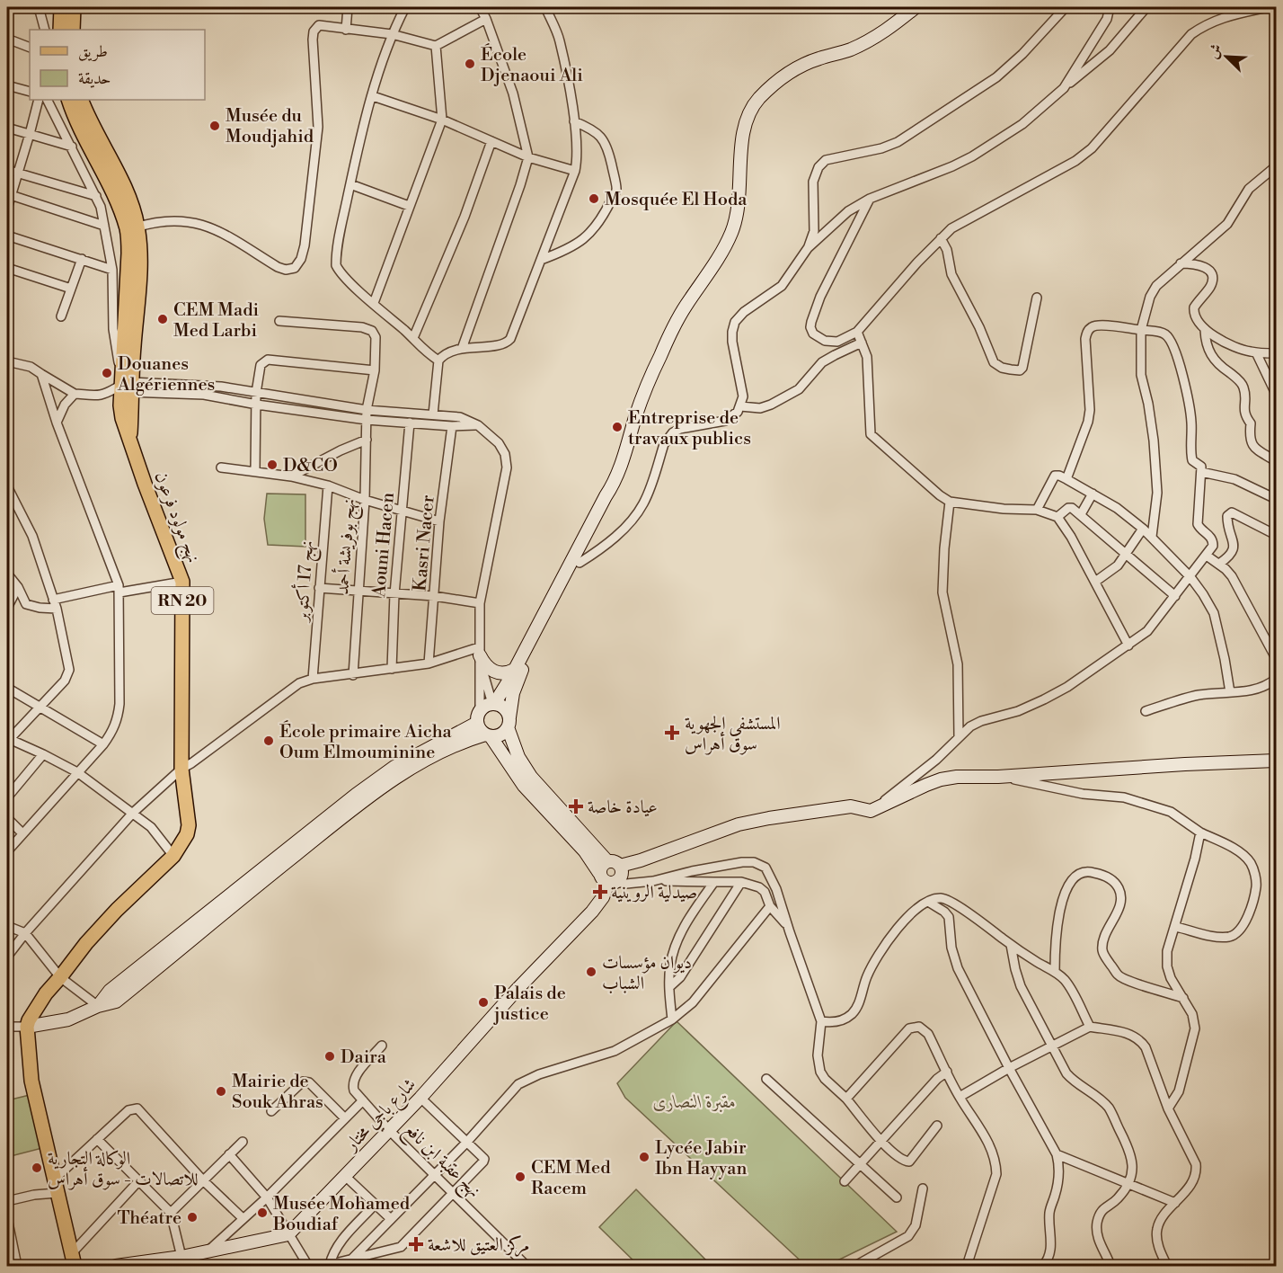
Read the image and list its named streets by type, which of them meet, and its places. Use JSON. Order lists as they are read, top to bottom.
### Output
{
  "streets": {
    "main road": ["نهج مولود فرعون", "RN 20"],
    "street": [
      "Kasri Nacer",
      "Aouni Hacen",
      "نهج بوفريشة أحمد",
      "نهج 17 أكتوبر",
      "شارع باجي مختار",
      "نهج عقبة ابن نافع"
    ]
  },
  "crossings": [
    ["نهج مولود فرعون", "RN 20"],
    ["شارع باجي مختار", "نهج عقبة ابن نافع"]
  ],
  "parks": ["مقبرة النصارى"],
  "places": {
    "other": [
      "École Djenaoui Ali",
      "Musée du Moudjahid",
      "Mosquée El Hoda",
      "CEM Madi Med Larbi",
      "Douanes Algériennes",
      "Entreprise de travaux publics",
      "D&CO",
      "École primaire Aicha Oum Elmouminine",
      "ديوان مؤسسات الشباب",
      "Palais de justice",
      "Daira",
      "Mairie de Souk Ahras",
      "Lycée Jabir Ibn Hayyan",
      "الوكالة التجارية للاتصالات - سوق أهراس",
      "CEM Med Racem",
      "Musée Mohamed Boudiaf",
      "Théatre"
    ],
    "health": [
      "المستشفى الجهوية سوق أهراس",
      "عيادة خاصة",
      "صيدلية الروينية",
      "مركز العتيق للاشعة"
    ]
  },
  "legend": ["طريق", "حديقة"],
  "north": "top left"
}
